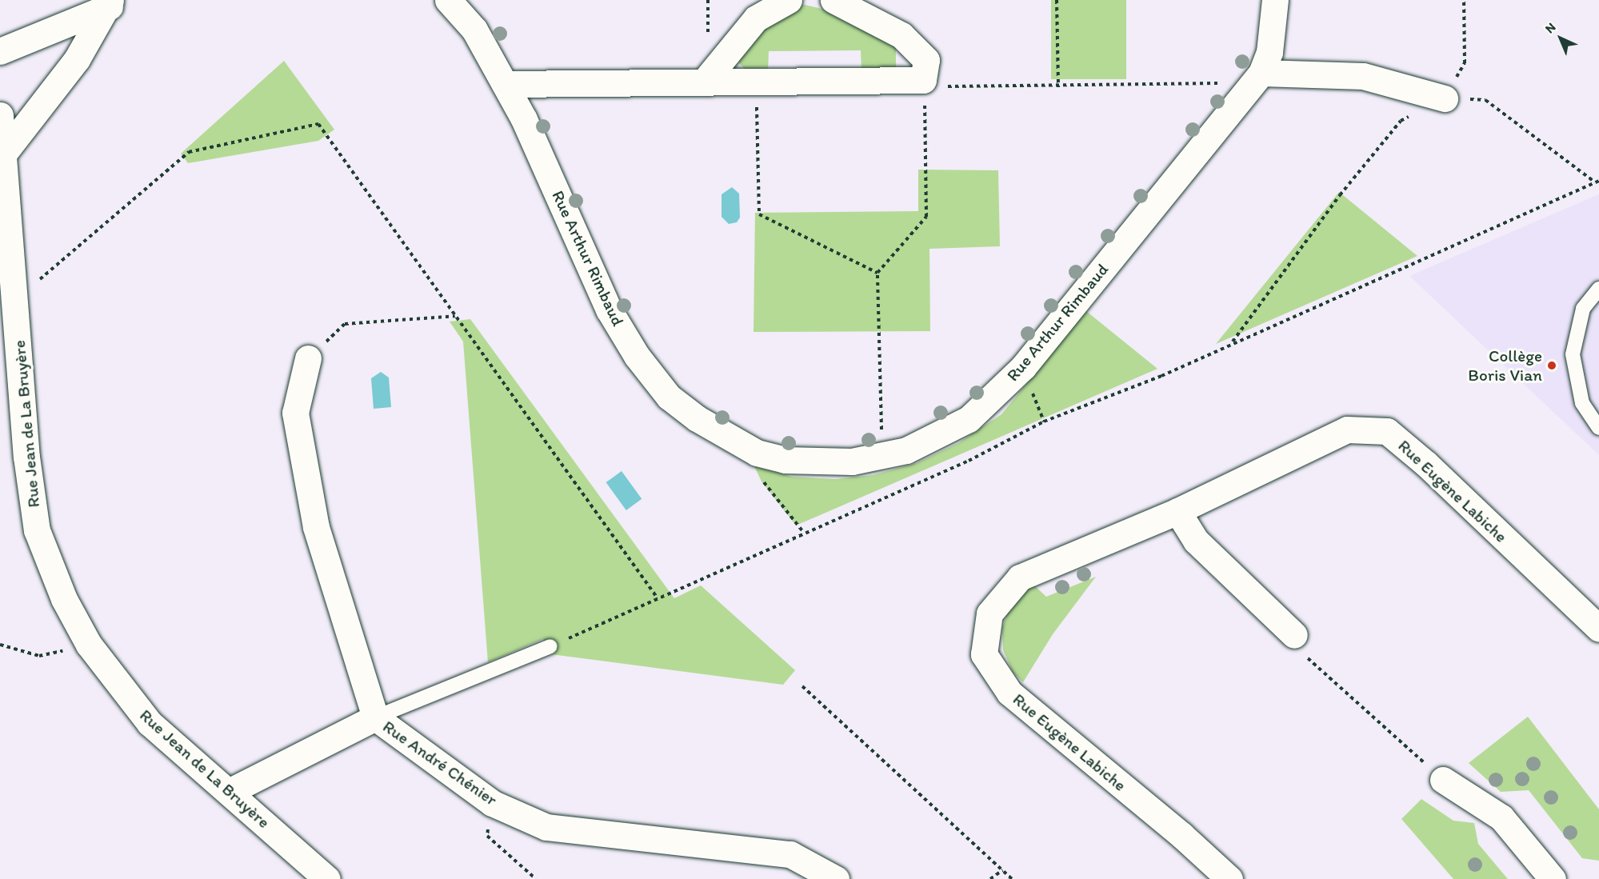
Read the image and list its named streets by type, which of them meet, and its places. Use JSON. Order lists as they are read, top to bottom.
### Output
{
  "streets": {
    "street": [
      "Rue Arthur Rimbaud",
      "Rue Jean de La Bruyère",
      "Rue Eugène Labiche",
      "Rue André Chénier"
    ]
  },
  "places": ["Collège Boris Vian"],
  "north": "top left"
}
